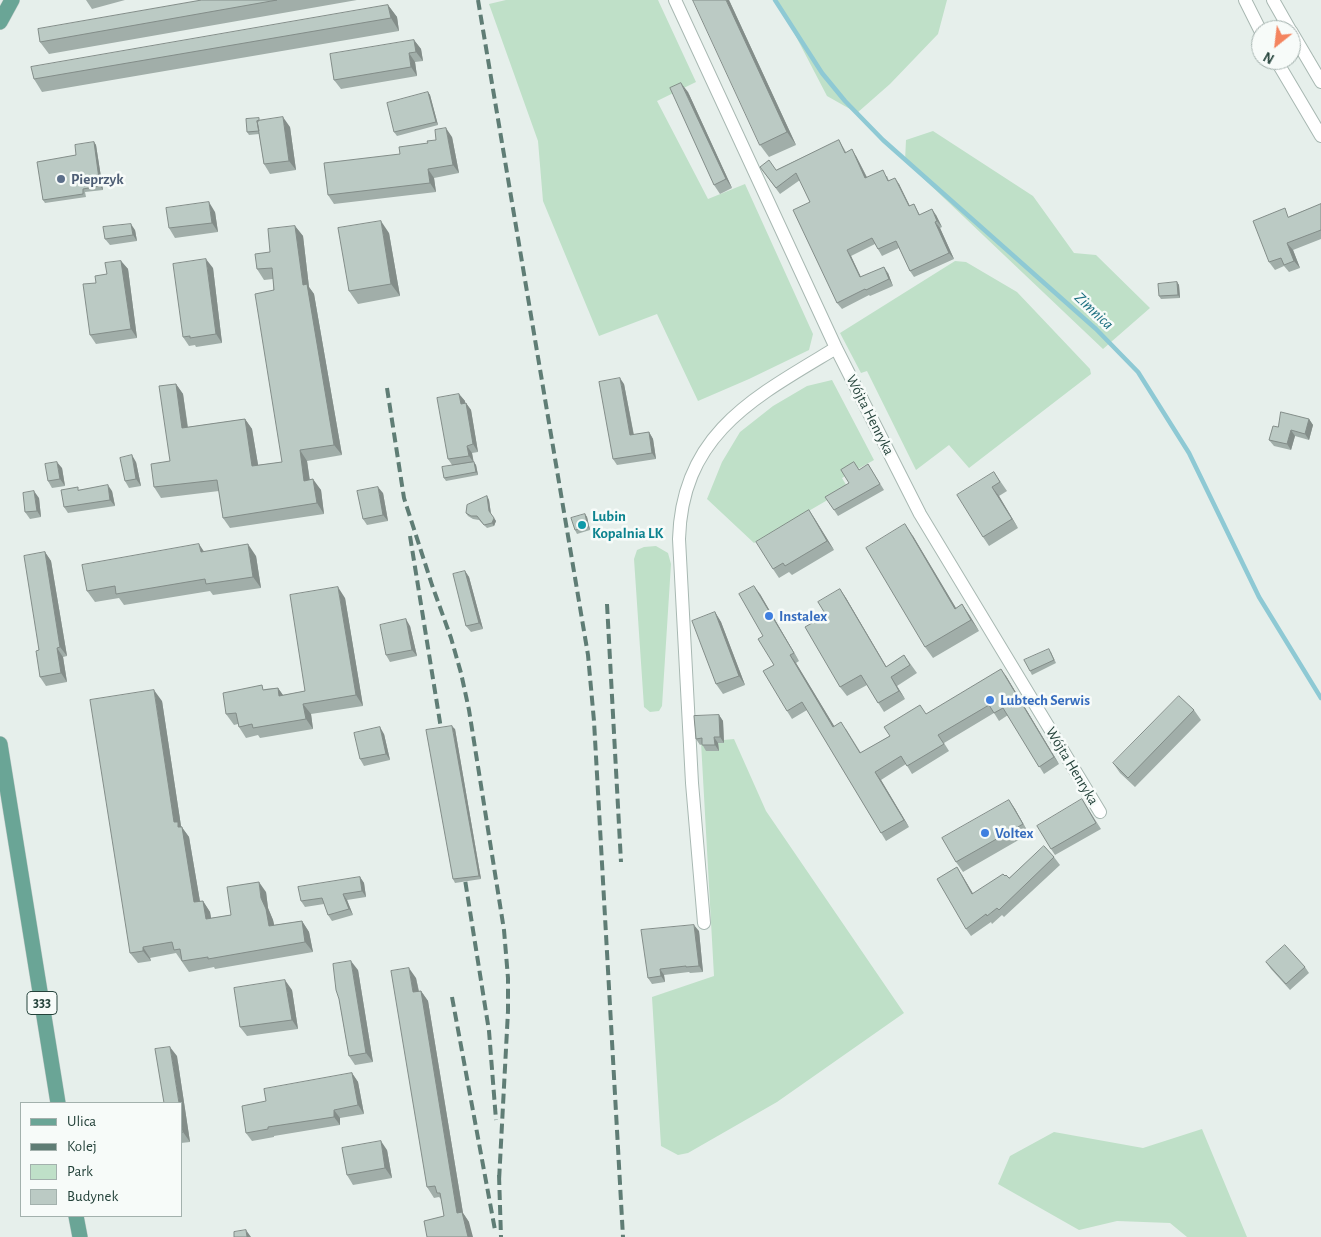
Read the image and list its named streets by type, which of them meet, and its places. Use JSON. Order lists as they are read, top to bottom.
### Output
{
  "streets": {
    "main road": ["333"],
    "street": ["Wójta Henryka"]
  },
  "water": ["Zimnica"],
  "places": [
    "Pieprzyk",
    "Lubin Kopalnia LK",
    "Instalex",
    "Lubtech Serwis",
    "Voltex"
  ],
  "legend": [
    "Ulica",
    "Kolej",
    "Park",
    "Budynek"
  ],
  "north": "bottom left"
}
